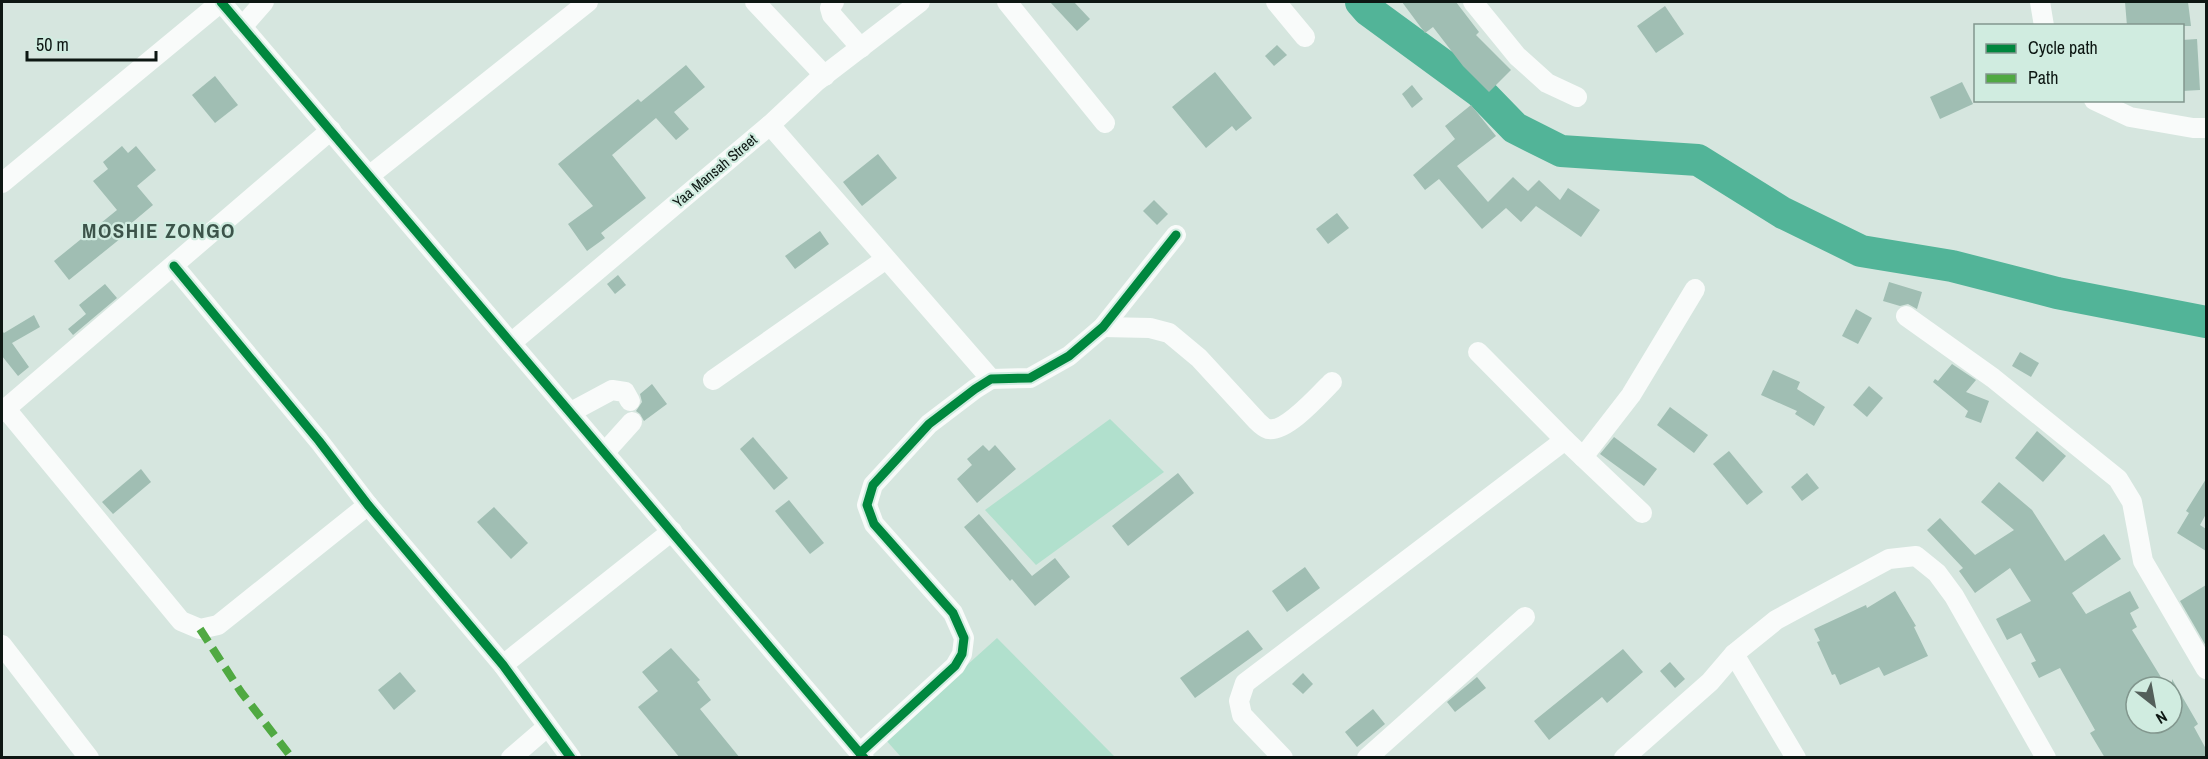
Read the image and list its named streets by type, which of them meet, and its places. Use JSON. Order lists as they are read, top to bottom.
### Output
{
  "streets": {
    "street": ["Yaa Mansah Street"]
  },
  "districts": ["MOSHIE ZONGO"],
  "legend": ["Cycle path", "Path"],
  "scale_bar": "50 m",
  "north": "bottom right"
}
